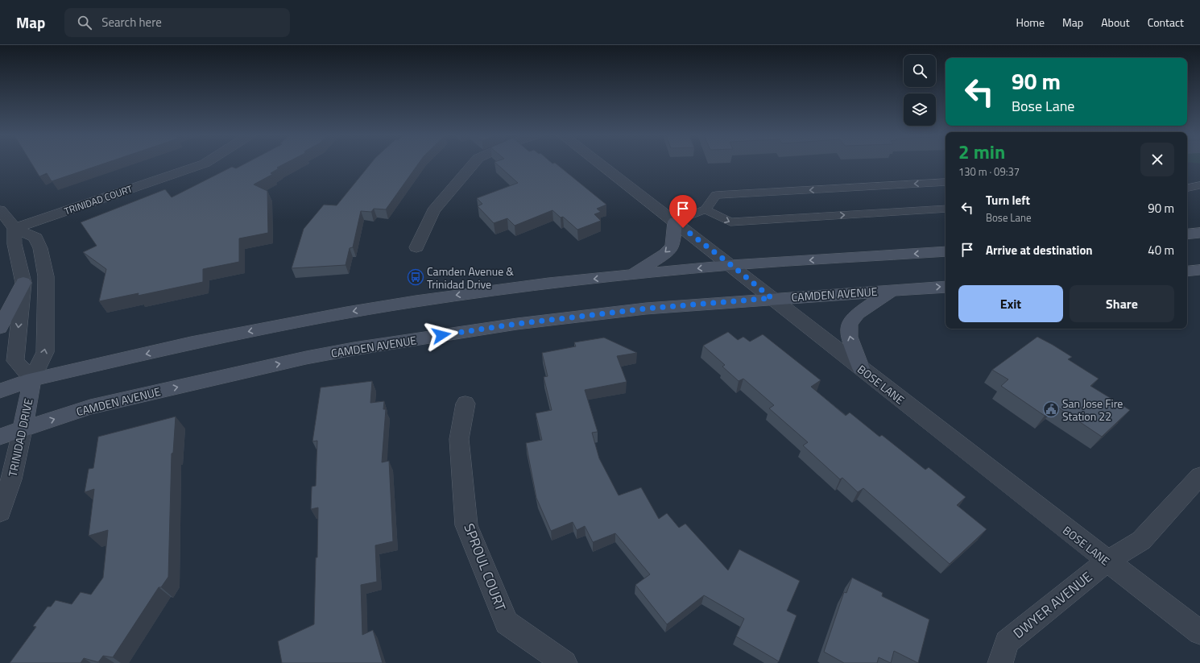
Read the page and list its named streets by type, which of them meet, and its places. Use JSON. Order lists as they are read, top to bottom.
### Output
{
  "streets": {
    "main road": ["CAMDEN AVENUE", "TRINIDAD DRIVE"],
    "street": [
      "TRINIDAD COURT",
      "BOSE LANE",
      "SPROUL COURT",
      "DWYER AVENUE"
    ]
  },
  "crossings": [
    ["TRINIDAD COURT", "TRINIDAD DRIVE"],
    ["CAMDEN AVENUE", "BOSE LANE"],
    ["CAMDEN AVENUE", "TRINIDAD DRIVE"],
    ["BOSE LANE", "DWYER AVENUE"]
  ],
  "places": {
    "bus stop": ["Camden Avenue & Trinidad Drive"],
    "public building": ["San Jose Fire Station 22"]
  },
  "page": {
    "header": "Map",
    "search": "Search here",
    "nav": [
      "Home",
      "Map",
      "About",
      "Contact"
    ],
    "turn": ["90 m", "Bose Lane"],
    "heading": ["2 min", "130 m · 09:37"],
    "list": [
      {
        "name": "Turn left",
        "note": "Bose Lane",
        "value": "90 m"
      },
      {
        "name": "Arrive at destination",
        "value": "40 m"
      }
    ],
    "buttons": ["Exit", "Share"]
  }
}
